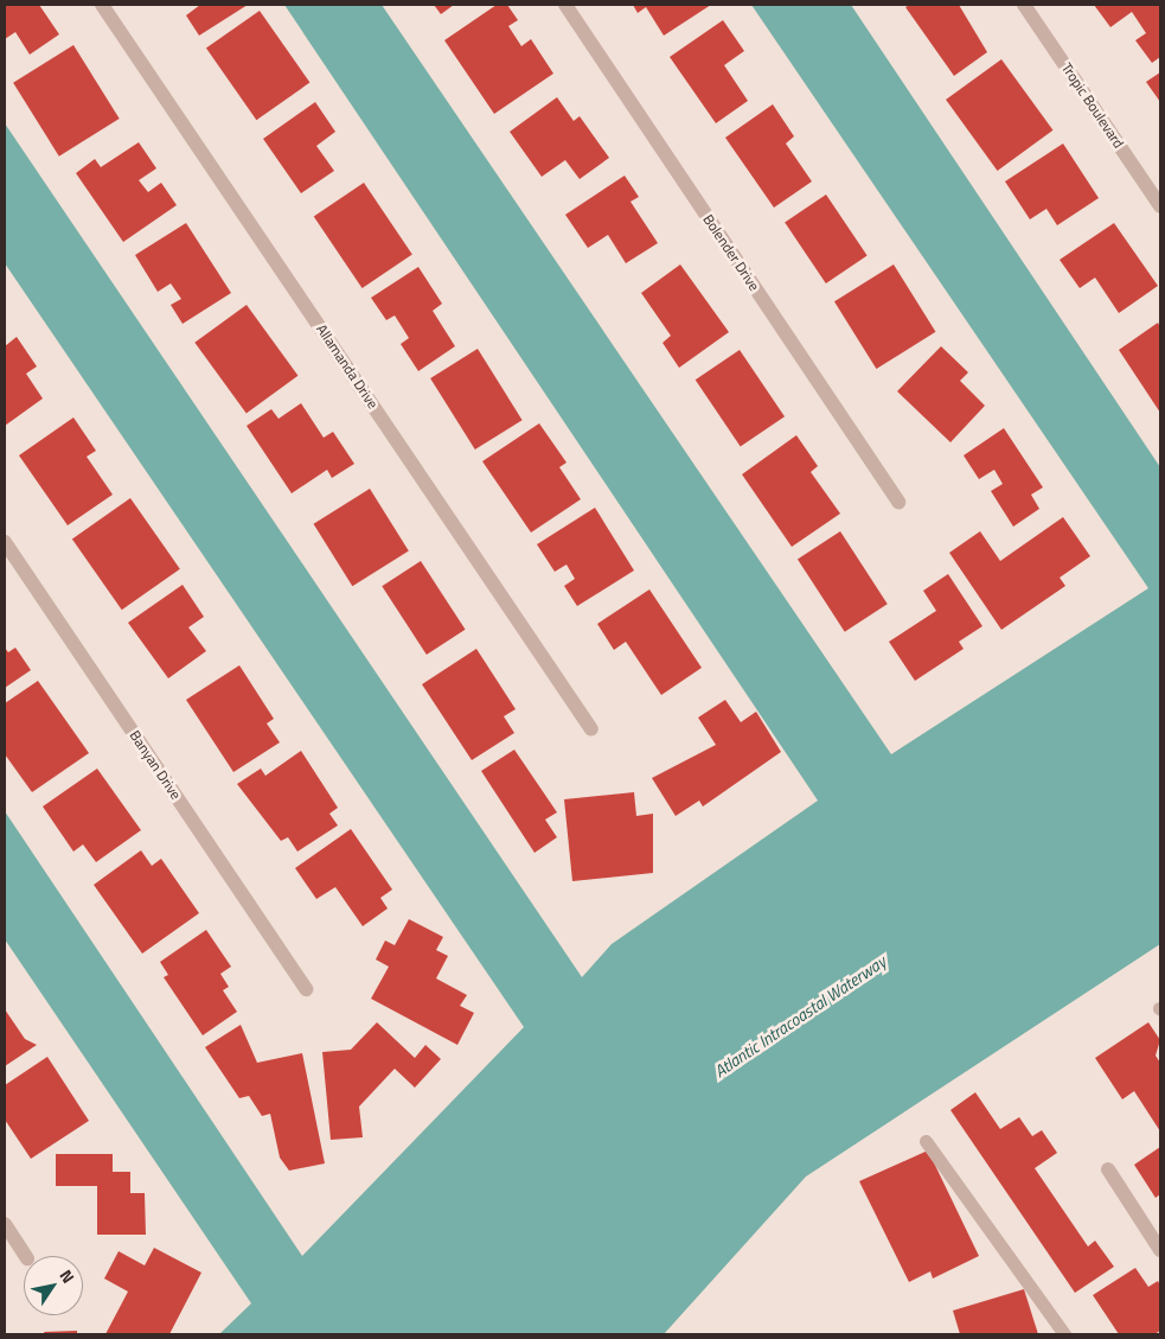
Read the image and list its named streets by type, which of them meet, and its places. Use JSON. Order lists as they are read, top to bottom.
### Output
{
  "streets": {
    "street": [
      "Tropic Boulevard",
      "Bolender Drive",
      "Allamanda Drive",
      "Banyan Drive"
    ]
  },
  "water": ["Atlantic Intracoastal Waterway"],
  "north": "top right"
}
